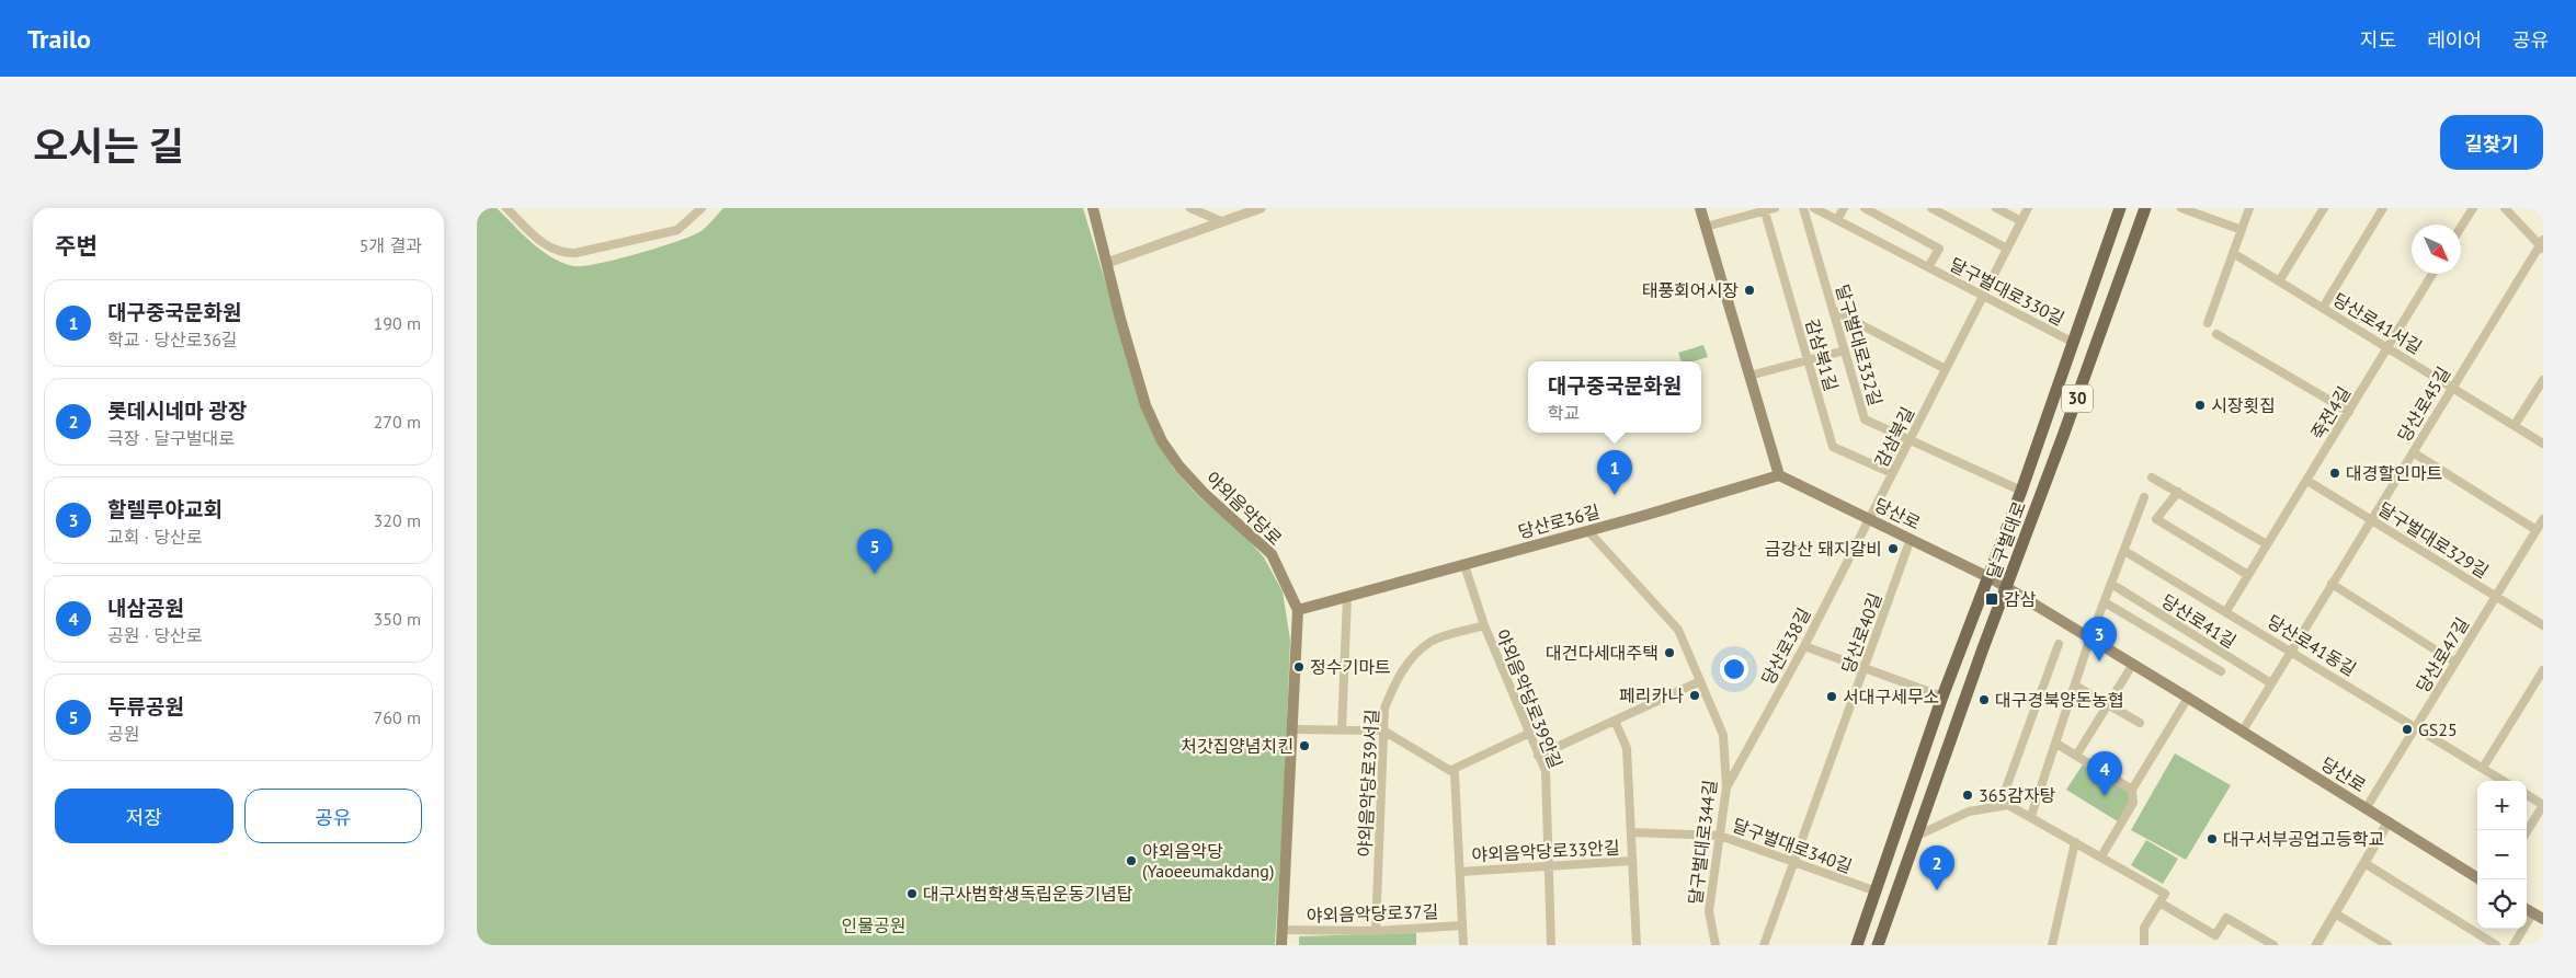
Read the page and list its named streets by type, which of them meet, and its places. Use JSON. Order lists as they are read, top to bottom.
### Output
{
  "streets": {
    "main road": [
      "30",
      "야외음악당로",
      "당산로",
      "당산로36길",
      "달구벌대로"
    ],
    "street": [
      "달구벌대로330길",
      "당산로41서길",
      "달구벌대로332길",
      "감삼북1길",
      "당산로45길",
      "죽전4길",
      "감삼북길",
      "달구벌대로329길",
      "당산로41길",
      "당산로40길",
      "당산로41동길",
      "당산로38길",
      "당산로47길",
      "야외음악당로39안길",
      "야외음악당로39서길",
      "달구벌대로344길",
      "달구벌대로340길",
      "야외음악당로33안길",
      "야외음악당로37길"
    ]
  },
  "crossings": [
    ["달구벌대로330길", "감삼북길"],
    ["달구벌대로330길", "달구벌대로"],
    ["당산로41서길", "당산로45길"],
    ["당산로41서길", "죽전4길"],
    ["달구벌대로332길", "감삼북길"],
    ["달구벌대로332길", "달구벌대로"],
    ["감삼북1길", "감삼북길"],
    ["당산로45길", "당산로"],
    ["당산로45길", "달구벌대로329길"],
    ["당산로45길", "당산로41길"],
    ["당산로45길", "당산로41동길"],
    ["죽전4길", "달구벌대로329길"],
    ["죽전4길", "당산로41동길"],
    ["감삼북길", "당산로"],
    ["감삼북길", "당산로38길"],
    ["야외음악당로", "당산로36길"],
    ["야외음악당로", "야외음악당로37길"],
    ["당산로", "당산로36길"],
    ["당산로", "달구벌대로"],
    ["당산로", "당산로40길"],
    ["당산로", "당산로38길"],
    ["당산로", "당산로47길"],
    ["당산로36길", "야외음악당로39안길"],
    ["당산로36길", "달구벌대로344길"],
    ["달구벌대로", "달구벌대로340길"],
    ["달구벌대로329길", "당산로47길"],
    ["당산로40길", "달구벌대로340길"],
    ["당산로41동길", "당산로47길"],
    ["당산로38길", "달구벌대로344길"],
    ["야외음악당로39안길", "야외음악당로39서길"],
    ["야외음악당로39안길", "야외음악당로33안길"],
    ["야외음악당로39서길", "야외음악당로37길"],
    ["달구벌대로344길", "달구벌대로340길"]
  ],
  "parks": ["인물공원"],
  "places": {
    "other": [
      "태풍회어시장",
      "시장횟집",
      "대경할인마트",
      "금강산 돼지갈비",
      "대건다세대주택",
      "정수기마트",
      "페리카나",
      "서대구세무소",
      "대구경북양돈농협",
      "GS25",
      "처갓집양념치킨",
      "365감자탕",
      "대구서부공업고등학교",
      "야외음악당 (Yaoeeumakdang)",
      "대구사범학생독립운동기념탑"
    ],
    "transit": ["감삼"]
  },
  "north": "bottom right",
  "page": {
    "header": "Trailo",
    "nav": ["지도", "레이어", "공유"],
    "title": "오시는 길",
    "buttons": [
      "길찾기",
      ["저장", "공유"]
    ],
    "heading": ["주변", "5개 결과"],
    "list": [
      {
        "mark": "1",
        "name": "대구중국문화원",
        "note": "학교 · 당산로36길",
        "value": "190 m"
      },
      {
        "mark": "2",
        "name": "롯데시네마 광장",
        "note": "극장 · 달구벌대로",
        "value": "270 m"
      },
      {
        "mark": "3",
        "name": "할렐루야교회",
        "note": "교회 · 당산로",
        "value": "320 m"
      },
      {
        "mark": "4",
        "name": "내삼공원",
        "note": "공원 · 당산로",
        "value": "350 m"
      },
      {
        "mark": "5",
        "name": "두류공원",
        "note": "공원",
        "value": "760 m"
      }
    ],
    "popup": ["대구중국문화원", "학교"],
    "pins": [
      "1",
      "5",
      "3",
      "4",
      "2"
    ],
    "map_buttons": ["+", "−"]
  }
}
